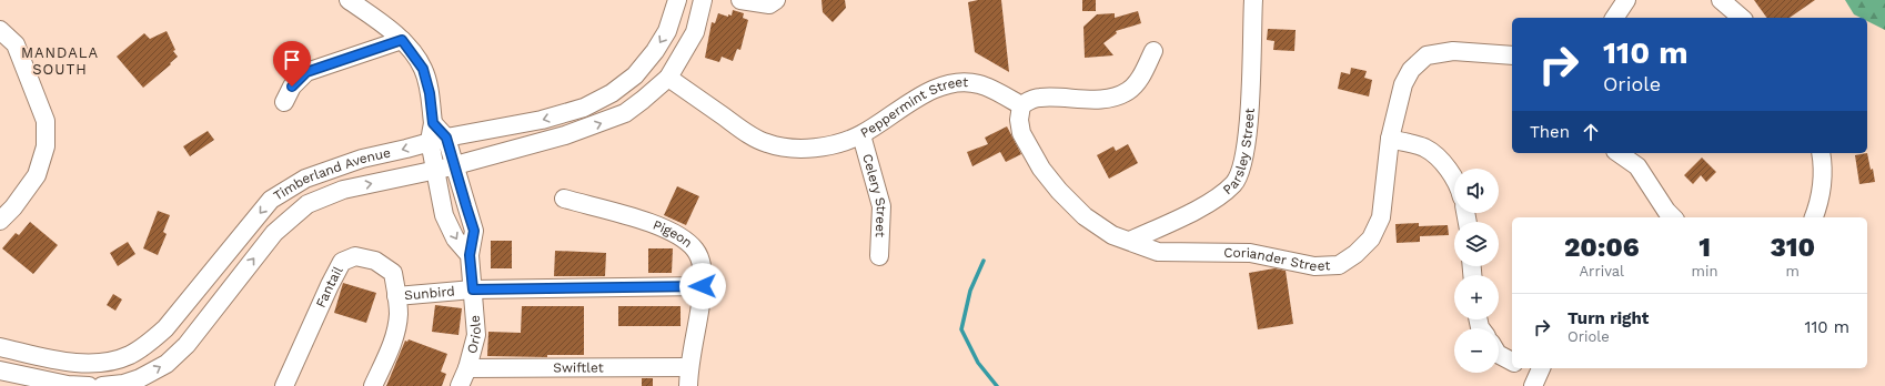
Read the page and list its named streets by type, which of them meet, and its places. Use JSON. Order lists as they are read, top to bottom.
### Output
{
  "streets": {
    "street": [
      "Peppermint Street",
      "Parsley Street",
      "Timberland Avenue",
      "Celery Street",
      "Pigeon",
      "Coriander Street",
      "Fantail",
      "Sunbird",
      "Oriole",
      "Swiftlet"
    ]
  },
  "crossings": [
    ["Peppermint Street", "Timberland Avenue"],
    ["Peppermint Street", "Celery Street"],
    ["Peppermint Street", "Coriander Street"],
    ["Parsley Street", "Coriander Street"],
    ["Timberland Avenue", "Oriole"],
    ["Pigeon", "Sunbird"],
    ["Pigeon", "Swiftlet"],
    ["Fantail", "Sunbird"],
    ["Sunbird", "Oriole"],
    ["Oriole", "Swiftlet"]
  ],
  "districts": ["MANDALA SOUTH"],
  "page": {
    "turn": ["110 m", "Oriole"],
    "then": "Then",
    "map_buttons": ["+", "−"],
    "eta": [
      "20:06",
      "Arrival",
      "1",
      "min",
      "310",
      "m"
    ],
    "list": [
      {
        "name": "Turn right",
        "note": "Oriole",
        "value": "110 m"
      }
    ]
  }
}
